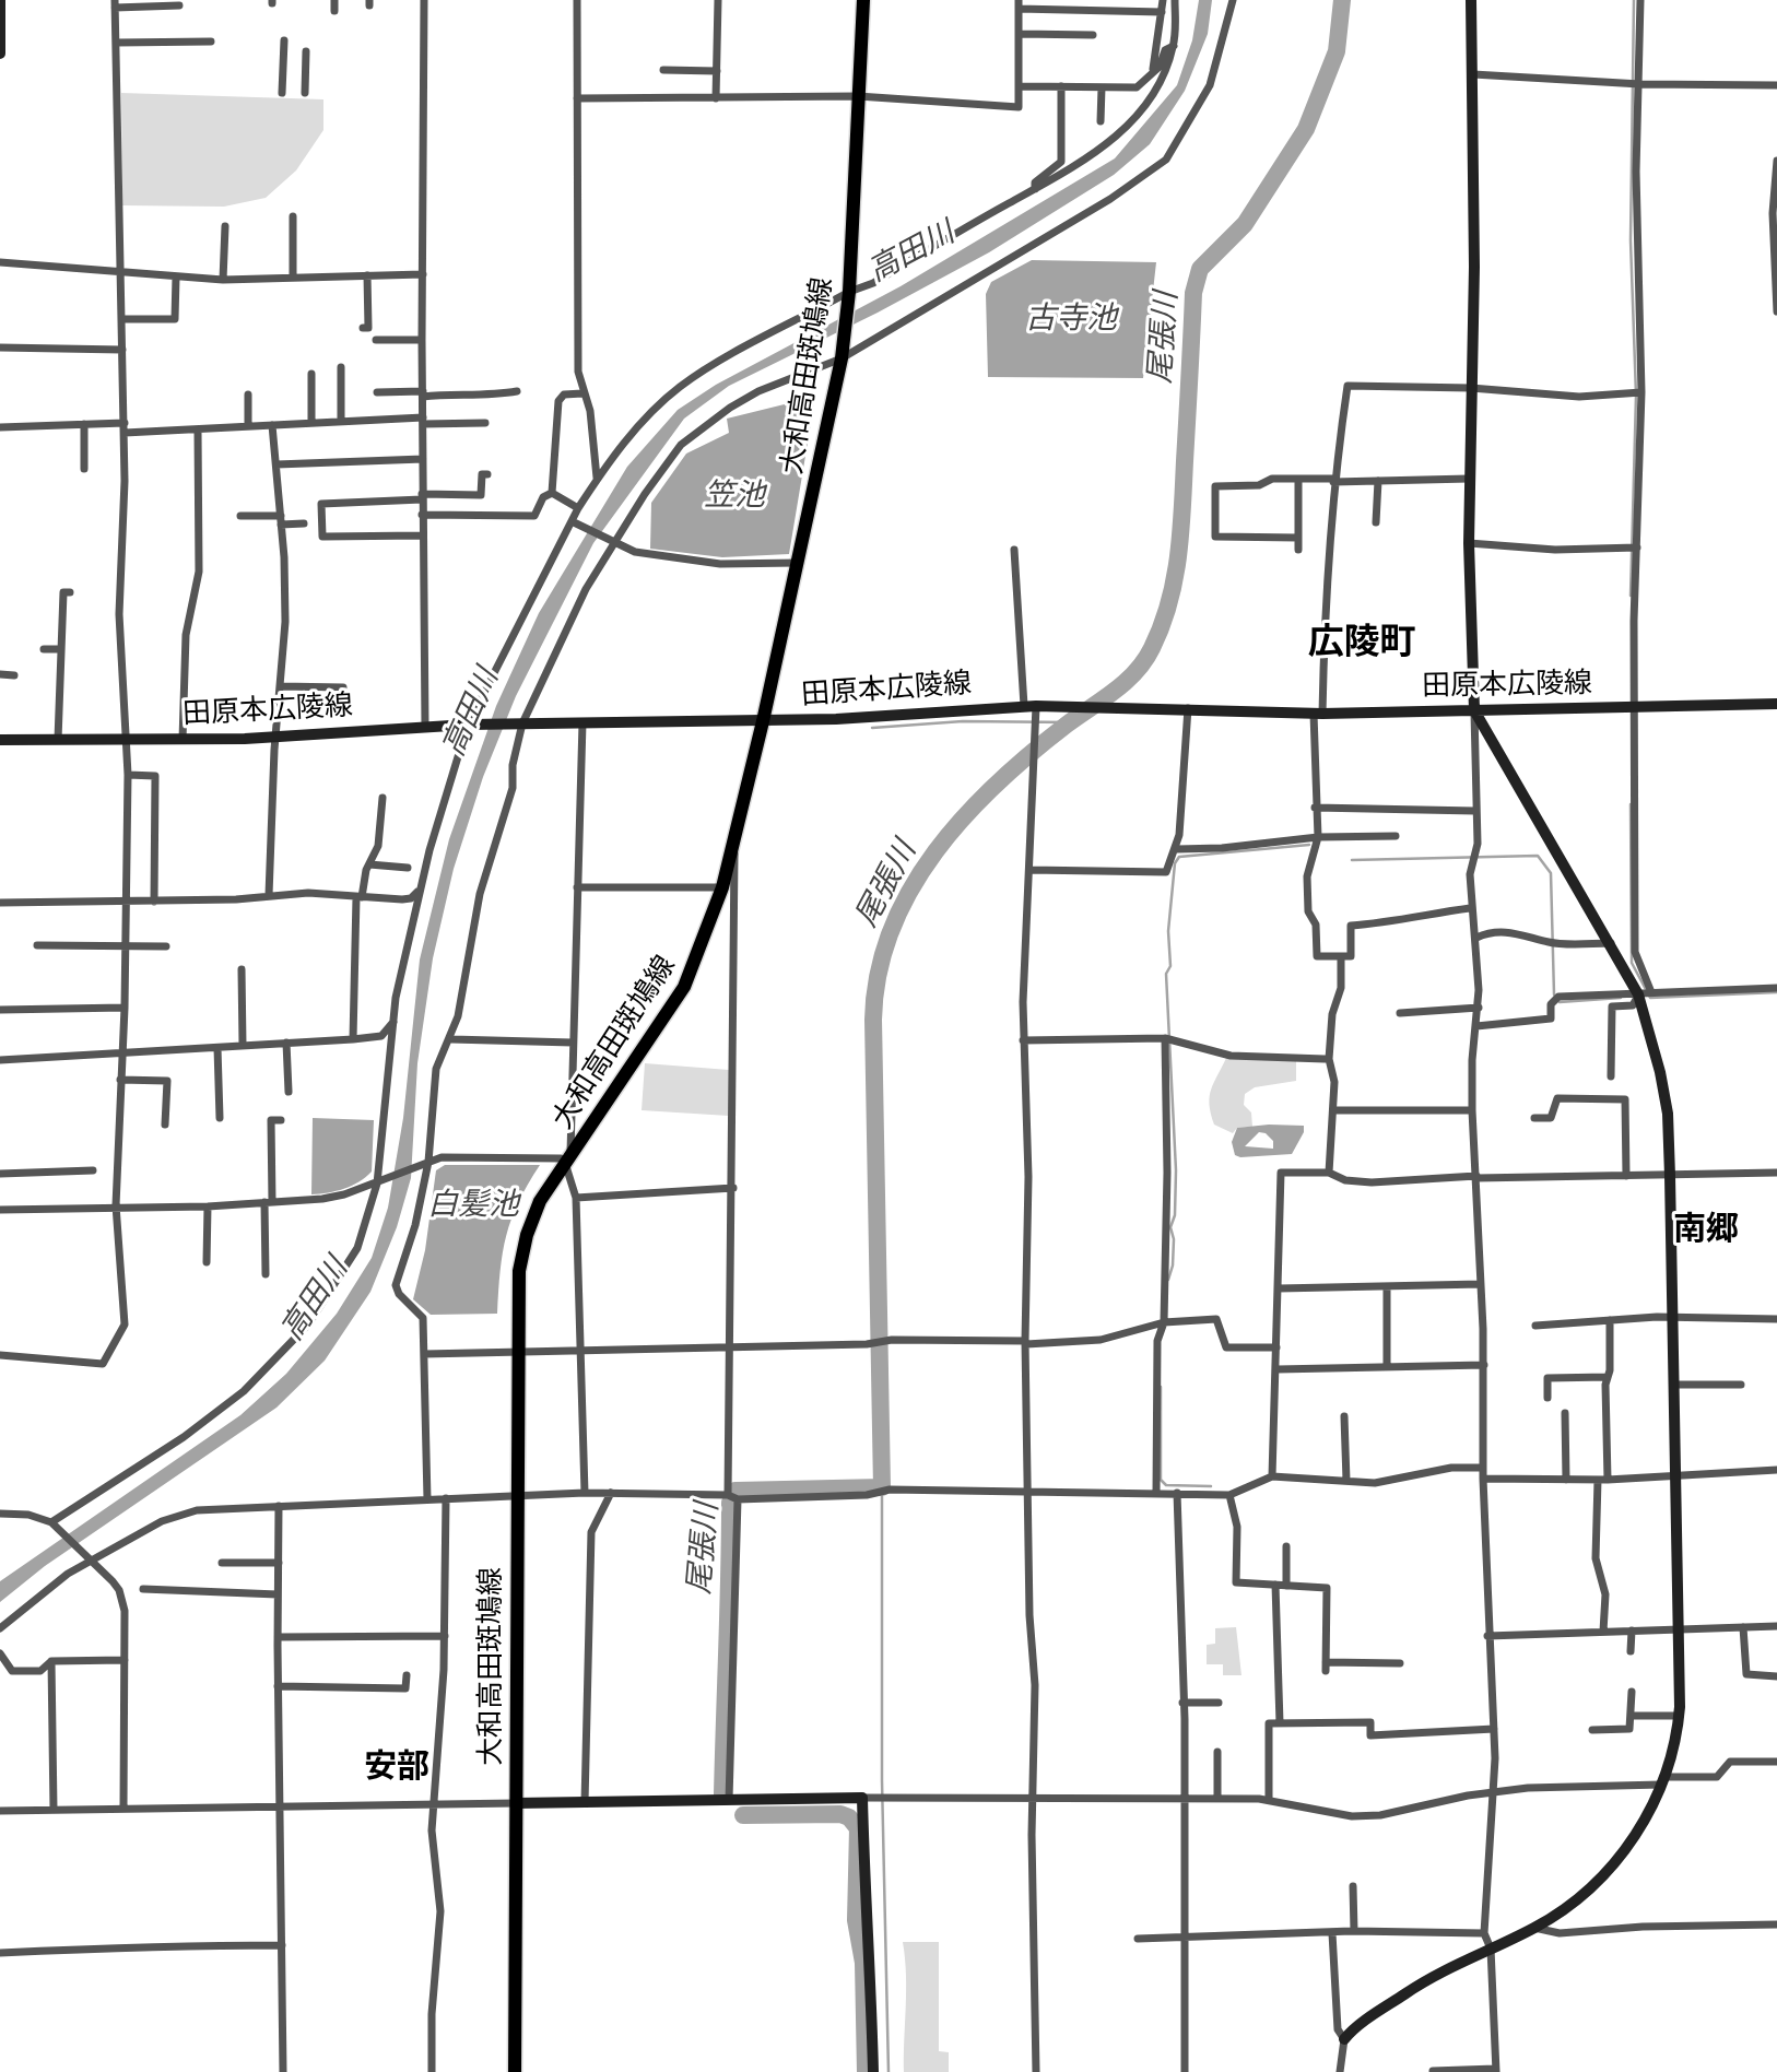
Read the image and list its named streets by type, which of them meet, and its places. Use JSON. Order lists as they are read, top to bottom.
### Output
{
  "streets": {
    "main road": ["大和高田斑鳩線"],
    "street": ["田原本広陵線"]
  },
  "crossings": [
    ["大和高田斑鳩線", "田原本広陵線"]
  ],
  "districts": ["広陵町", "南郷", "安部"],
  "water": [
    "高田川",
    "古寺池",
    "尾張川",
    "笠池",
    "白髪池"
  ]
}
